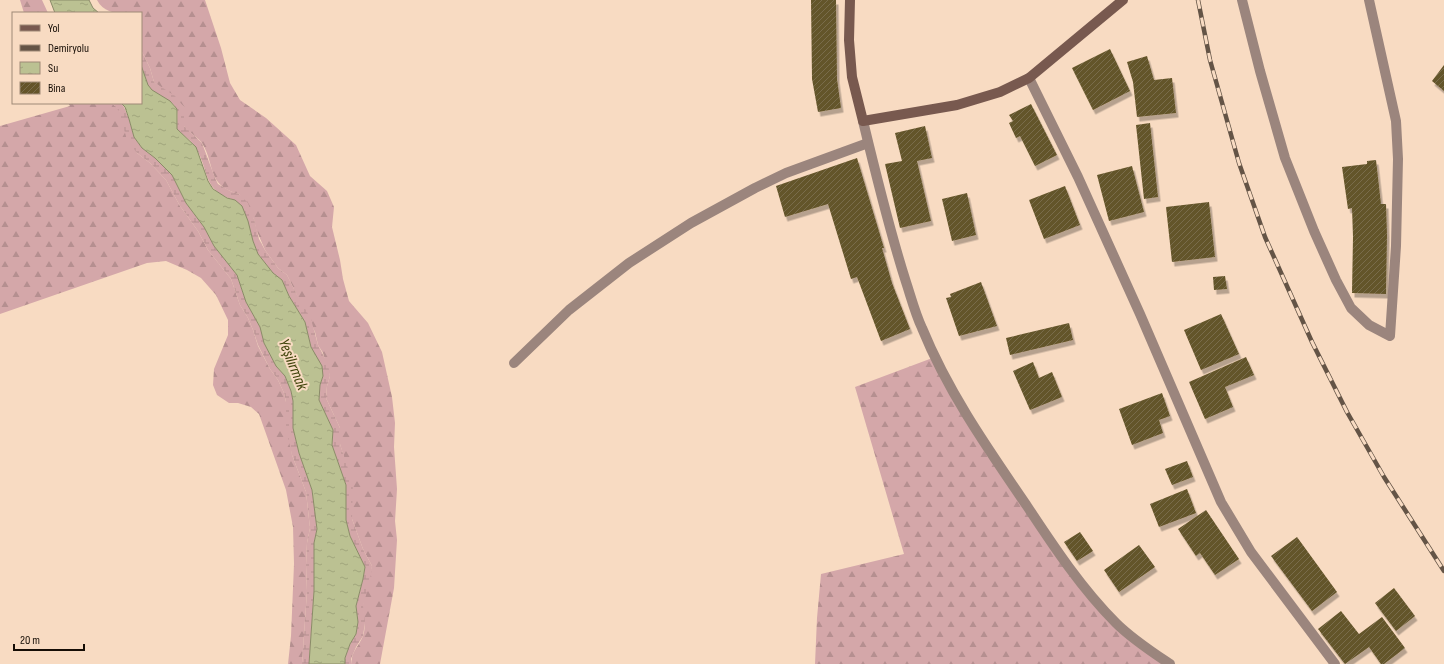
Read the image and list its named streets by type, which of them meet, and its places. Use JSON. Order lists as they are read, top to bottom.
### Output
{
  "water": ["Yeşilırmak"],
  "legend": [
    "Yol",
    "Demiryolu",
    "Su",
    "Bina"
  ],
  "scale_bar": "20 m"
}
